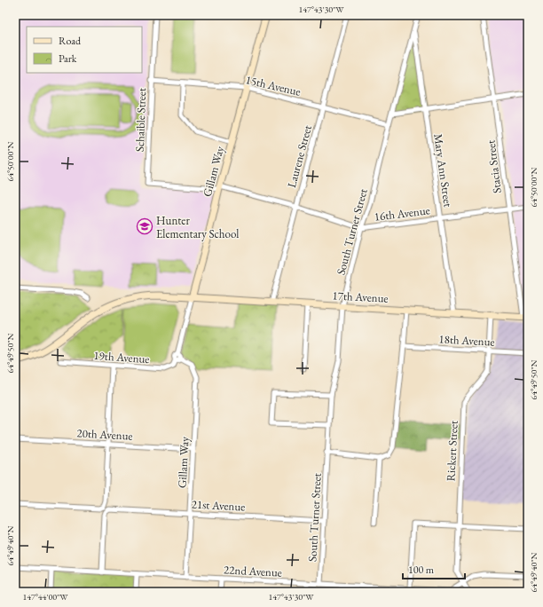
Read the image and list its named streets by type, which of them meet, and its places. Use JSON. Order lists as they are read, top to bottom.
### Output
{
  "streets": {
    "street": [
      "15th Avenue",
      "Schaible Street",
      "Laurene Street",
      "Stacia Street",
      "Mary Ann Street",
      "Gillam Way",
      "16th Avenue",
      "South Turner Street",
      "17th Avenue",
      "18th Avenue",
      "19th Avenue",
      "20th Avenue",
      "Rickert Street",
      "21st Avenue",
      "22nd Avenue"
    ]
  },
  "crossings": [
    ["15th Avenue", "Schaible Street"],
    ["15th Avenue", "Laurene Street"],
    ["15th Avenue", "Gillam Way"],
    ["15th Avenue", "South Turner Street"],
    ["Schaible Street", "16th Avenue"],
    ["Laurene Street", "16th Avenue"],
    ["Laurene Street", "17th Avenue"],
    ["Stacia Street", "16th Avenue"],
    ["Stacia Street", "17th Avenue"],
    ["Mary Ann Street", "16th Avenue"],
    ["Mary Ann Street", "South Turner Street"],
    ["Mary Ann Street", "17th Avenue"],
    ["Gillam Way", "16th Avenue"],
    ["Gillam Way", "17th Avenue"],
    ["Gillam Way", "19th Avenue"],
    ["Gillam Way", "20th Avenue"],
    ["Gillam Way", "21st Avenue"],
    ["Gillam Way", "22nd Avenue"],
    ["16th Avenue", "South Turner Street"],
    ["South Turner Street", "17th Avenue"],
    ["South Turner Street", "21st Avenue"],
    ["South Turner Street", "22nd Avenue"],
    ["17th Avenue", "Rickert Street"],
    ["18th Avenue", "Rickert Street"],
    ["Rickert Street", "22nd Avenue"],
    ["21st Avenue", "22nd Avenue"]
  ],
  "places": {
    "school or university": ["Hunter Elementary School"]
  },
  "legend": ["Road", "Park"],
  "scale_bar": "100 m",
  "coordinates": [
    "147°43'30\"W",
    "64°50'00\"N",
    "64°49'50\"N",
    "64°49'40\"N",
    "147°44'00\"W"
  ]
}
